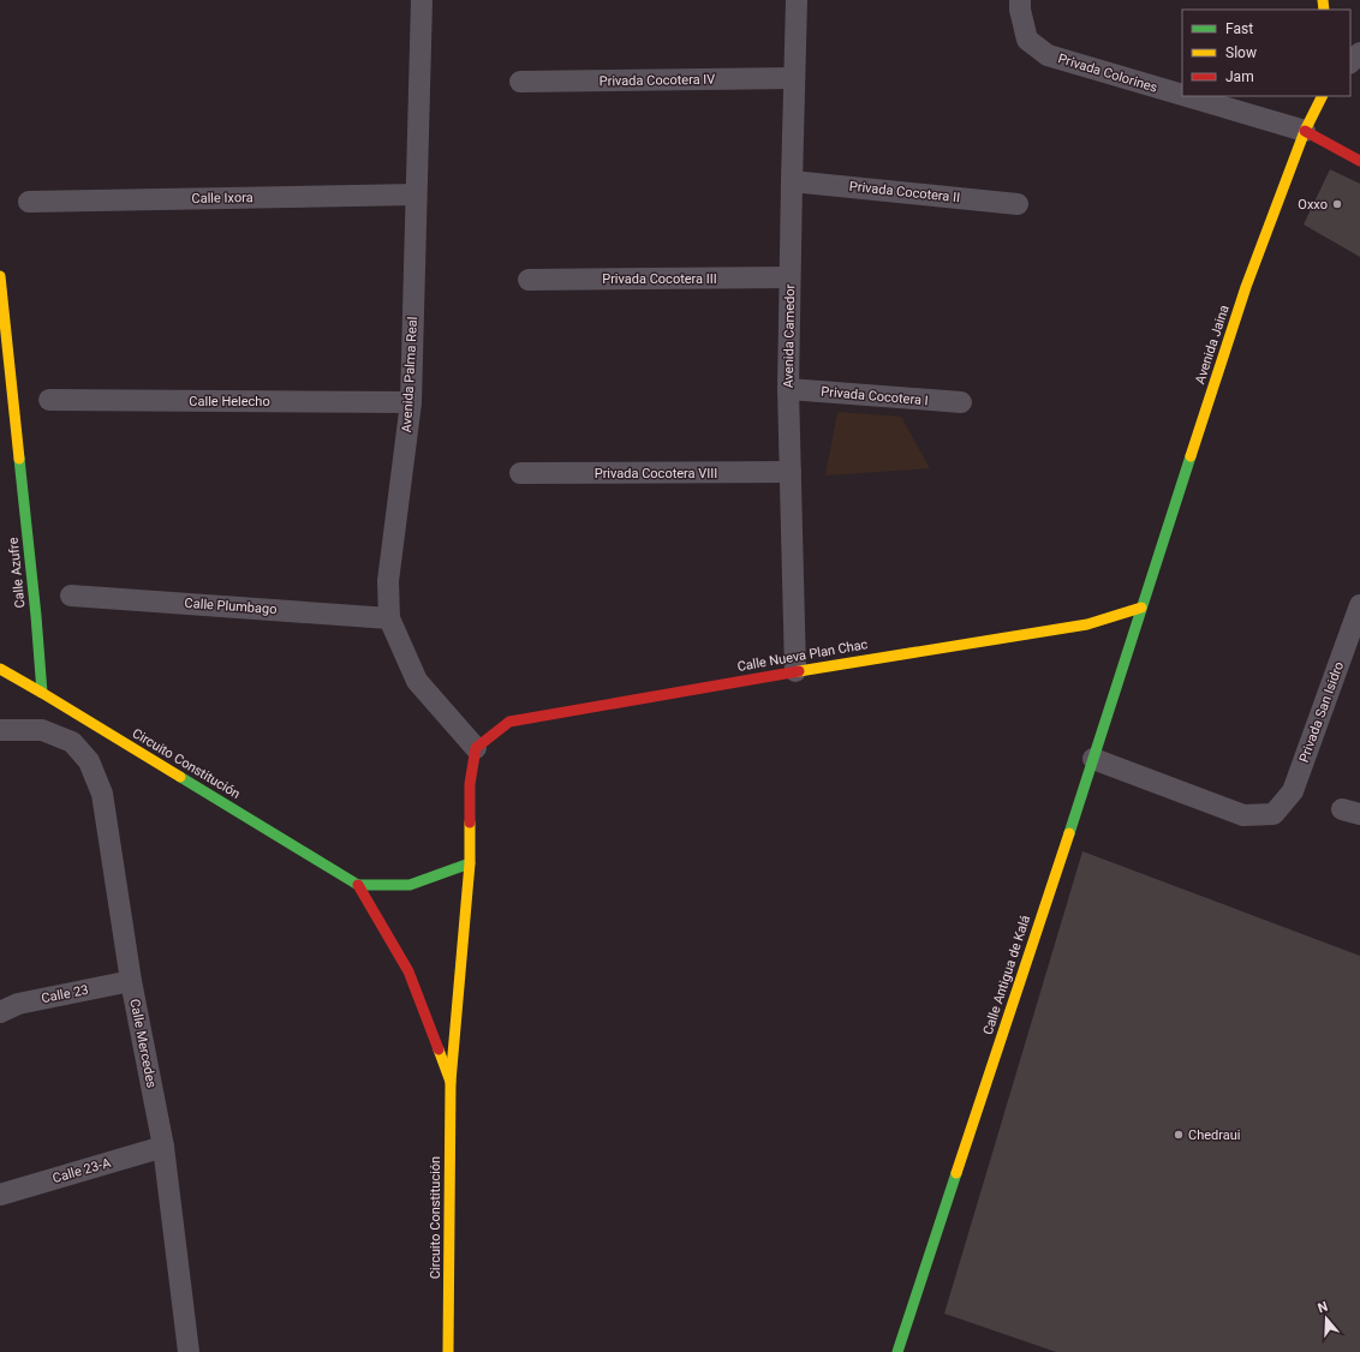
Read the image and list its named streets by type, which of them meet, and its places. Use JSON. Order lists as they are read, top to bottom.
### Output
{
  "streets": {
    "main road": [
      "Avenida Jaina",
      "Calle Azufre",
      "Calle Nueva Plan Chac",
      "Circuito Constitución",
      "Calle Antigua de Kalá"
    ],
    "street": [
      "Privada Colorines",
      "Privada Cocotera IV",
      "Privada Cocotera II",
      "Calle Ixora",
      "Privada Cocotera III",
      "Avenida Camedor",
      "Avenida Palma Real",
      "Privada Cocotera I",
      "Calle Helecho",
      "Privada Cocotera VIII",
      "Calle Plumbago",
      "Privada San Isidro",
      "Calle 23",
      "Calle Mercedes",
      "Calle 23-A"
    ]
  },
  "crossings": [
    ["Privada Colorines", "Avenida Jaina"],
    ["Privada Cocotera IV", "Avenida Camedor"],
    ["Privada Cocotera II", "Avenida Camedor"],
    ["Calle Ixora", "Avenida Palma Real"],
    ["Privada Cocotera III", "Avenida Camedor"],
    ["Avenida Camedor", "Privada Cocotera I"],
    ["Avenida Camedor", "Privada Cocotera VIII"],
    ["Avenida Camedor", "Calle Nueva Plan Chac"],
    ["Avenida Jaina", "Calle Nueva Plan Chac"],
    ["Avenida Jaina", "Calle Antigua de Kalá"],
    ["Avenida Palma Real", "Calle Helecho"],
    ["Avenida Palma Real", "Calle Plumbago"],
    ["Avenida Palma Real", "Calle Nueva Plan Chac"],
    ["Avenida Palma Real", "Circuito Constitución"],
    ["Calle Azufre", "Circuito Constitución"],
    ["Calle Nueva Plan Chac", "Circuito Constitución"],
    ["Calle Nueva Plan Chac", "Calle Antigua de Kalá"],
    ["Privada San Isidro", "Calle Antigua de Kalá"],
    ["Calle 23", "Calle Mercedes"],
    ["Calle Mercedes", "Calle 23-A"]
  ],
  "places": ["Oxxo", "Chedraui"],
  "legend": ["Fast", "Slow", "Jam"],
  "north": "top"
}
